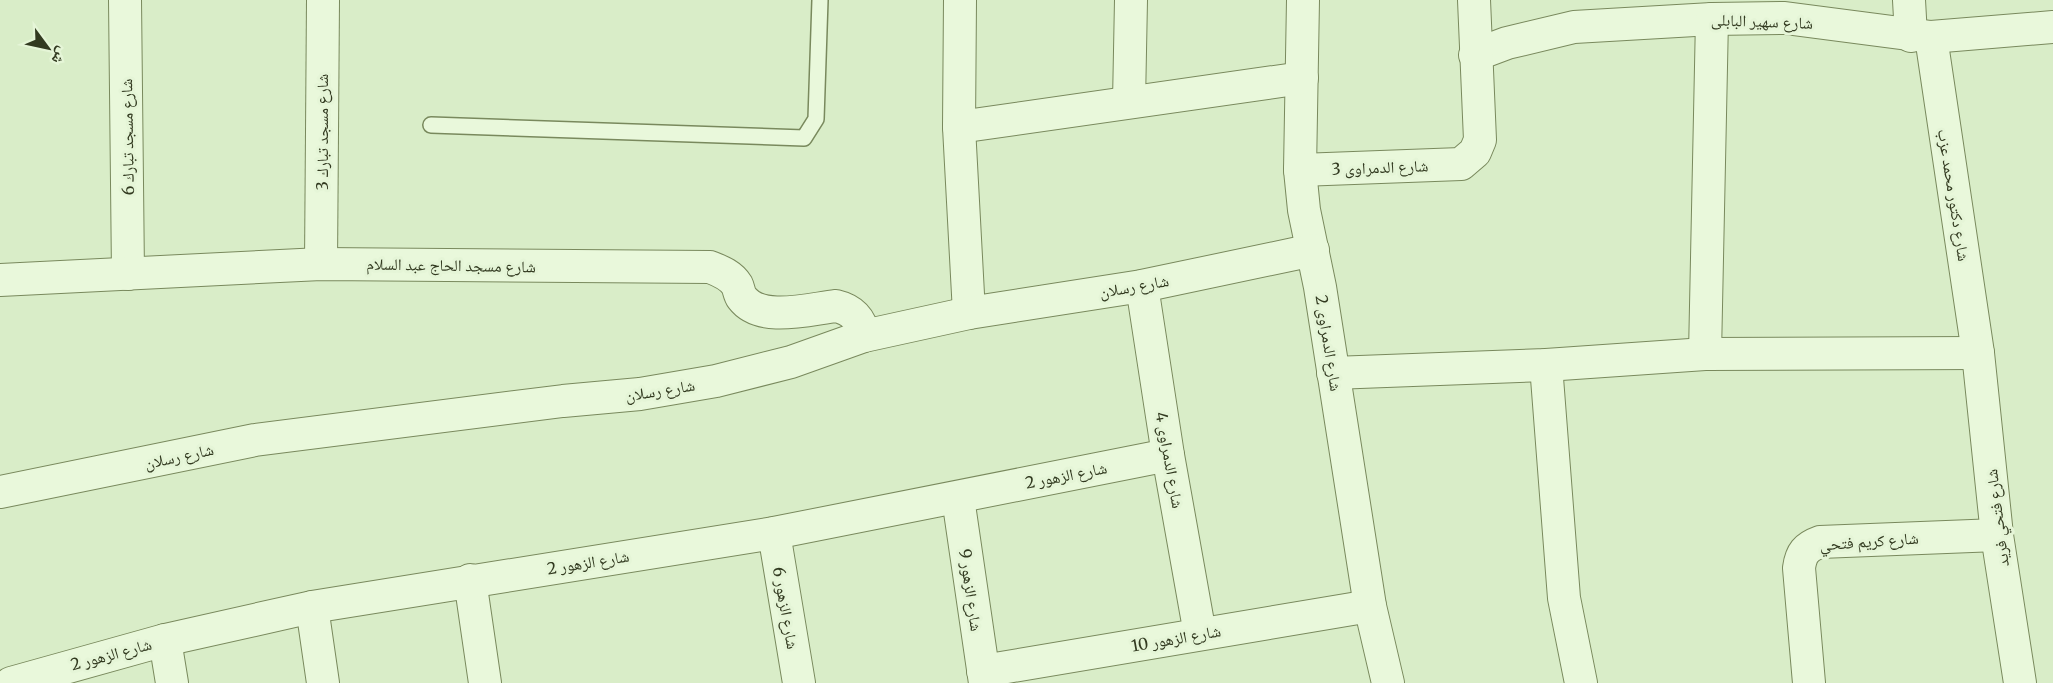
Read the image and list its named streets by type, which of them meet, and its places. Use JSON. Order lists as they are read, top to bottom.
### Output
{
  "streets": {
    "street": [
      "شارع سهير البابلى",
      "شارع مسجد تبارك 3",
      "شارع مسجد تبارك 6",
      "شارع الدمراوى 3",
      "شارع دكتور محمد عزب",
      "شارع مسجد الحاج عبد السلام",
      "شارع رسلان",
      "شارع الدمراوى 2",
      "شارع الدمراوى 4",
      "شارع الزهور 2",
      "شارع فتحي فريد",
      "شارع كريم فتحي",
      "شارع الزهور 9",
      "شارع الزهور 6",
      "شارع الزهور 10"
    ]
  },
  "crossings": [
    ["شارع سهير البابلى", "شارع الدمراوى 3"],
    ["شارع سهير البابلى", "شارع دكتور محمد عزب"],
    ["شارع مسجد تبارك 3", "شارع مسجد الحاج عبد السلام"],
    ["شارع مسجد تبارك 6", "شارع مسجد الحاج عبد السلام"],
    ["شارع الدمراوى 3", "شارع الدمراوى 2"],
    ["شارع دكتور محمد عزب", "شارع فتحي فريد"],
    ["شارع مسجد الحاج عبد السلام", "شارع رسلان"],
    ["شارع رسلان", "شارع الدمراوى 2"],
    ["شارع رسلان", "شارع الدمراوى 4"],
    ["شارع الدمراوى 2", "شارع الزهور 10"],
    ["شارع الدمراوى 4", "شارع الزهور 2"],
    ["شارع الدمراوى 4", "شارع الزهور 10"],
    ["شارع الزهور 2", "شارع الزهور 9"],
    ["شارع الزهور 2", "شارع الزهور 6"],
    ["شارع فتحي فريد", "شارع كريم فتحي"],
    ["شارع الزهور 9", "شارع الزهور 10"]
  ],
  "north": "bottom right"
}
